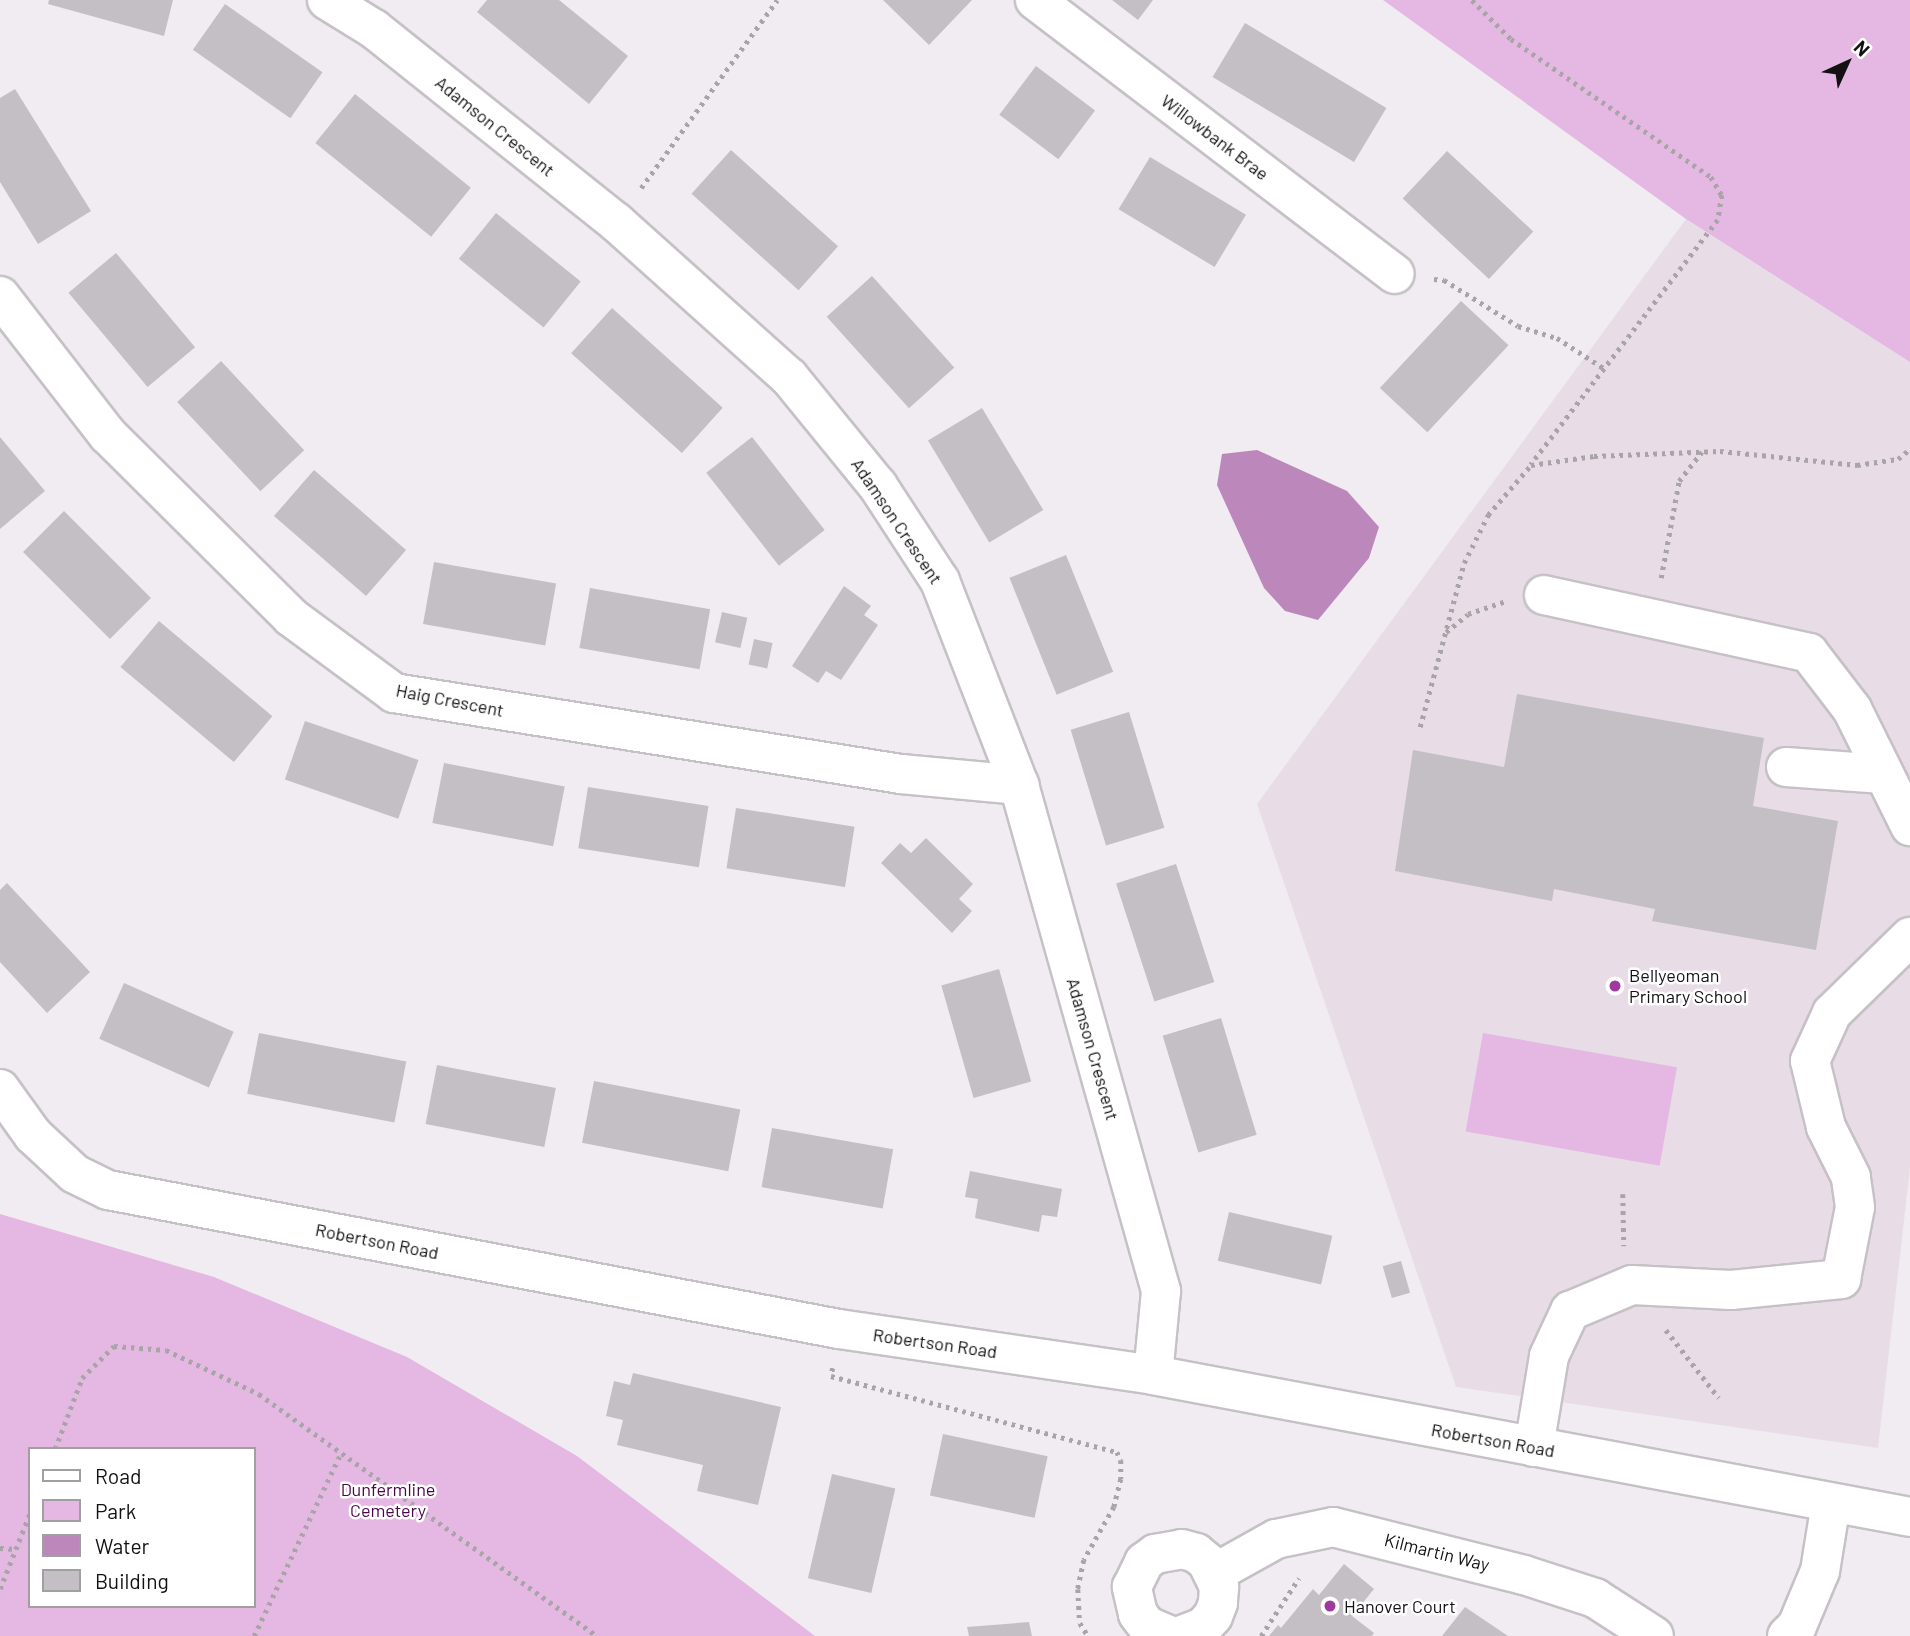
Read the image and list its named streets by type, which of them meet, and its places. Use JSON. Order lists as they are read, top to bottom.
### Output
{
  "streets": {
    "street": [
      "Adamson Crescent",
      "Willowbank Brae",
      "Haig Crescent",
      "Robertson Road",
      "Kilmartin Way"
    ]
  },
  "crossings": [
    ["Adamson Crescent", "Haig Crescent"],
    ["Adamson Crescent", "Robertson Road"]
  ],
  "parks": ["Dunfermline Cemetery"],
  "places": ["Bellyeoman Primary School", "Hanover Court"],
  "legend": [
    "Road",
    "Park",
    "Water",
    "Building"
  ],
  "north": "top right"
}
